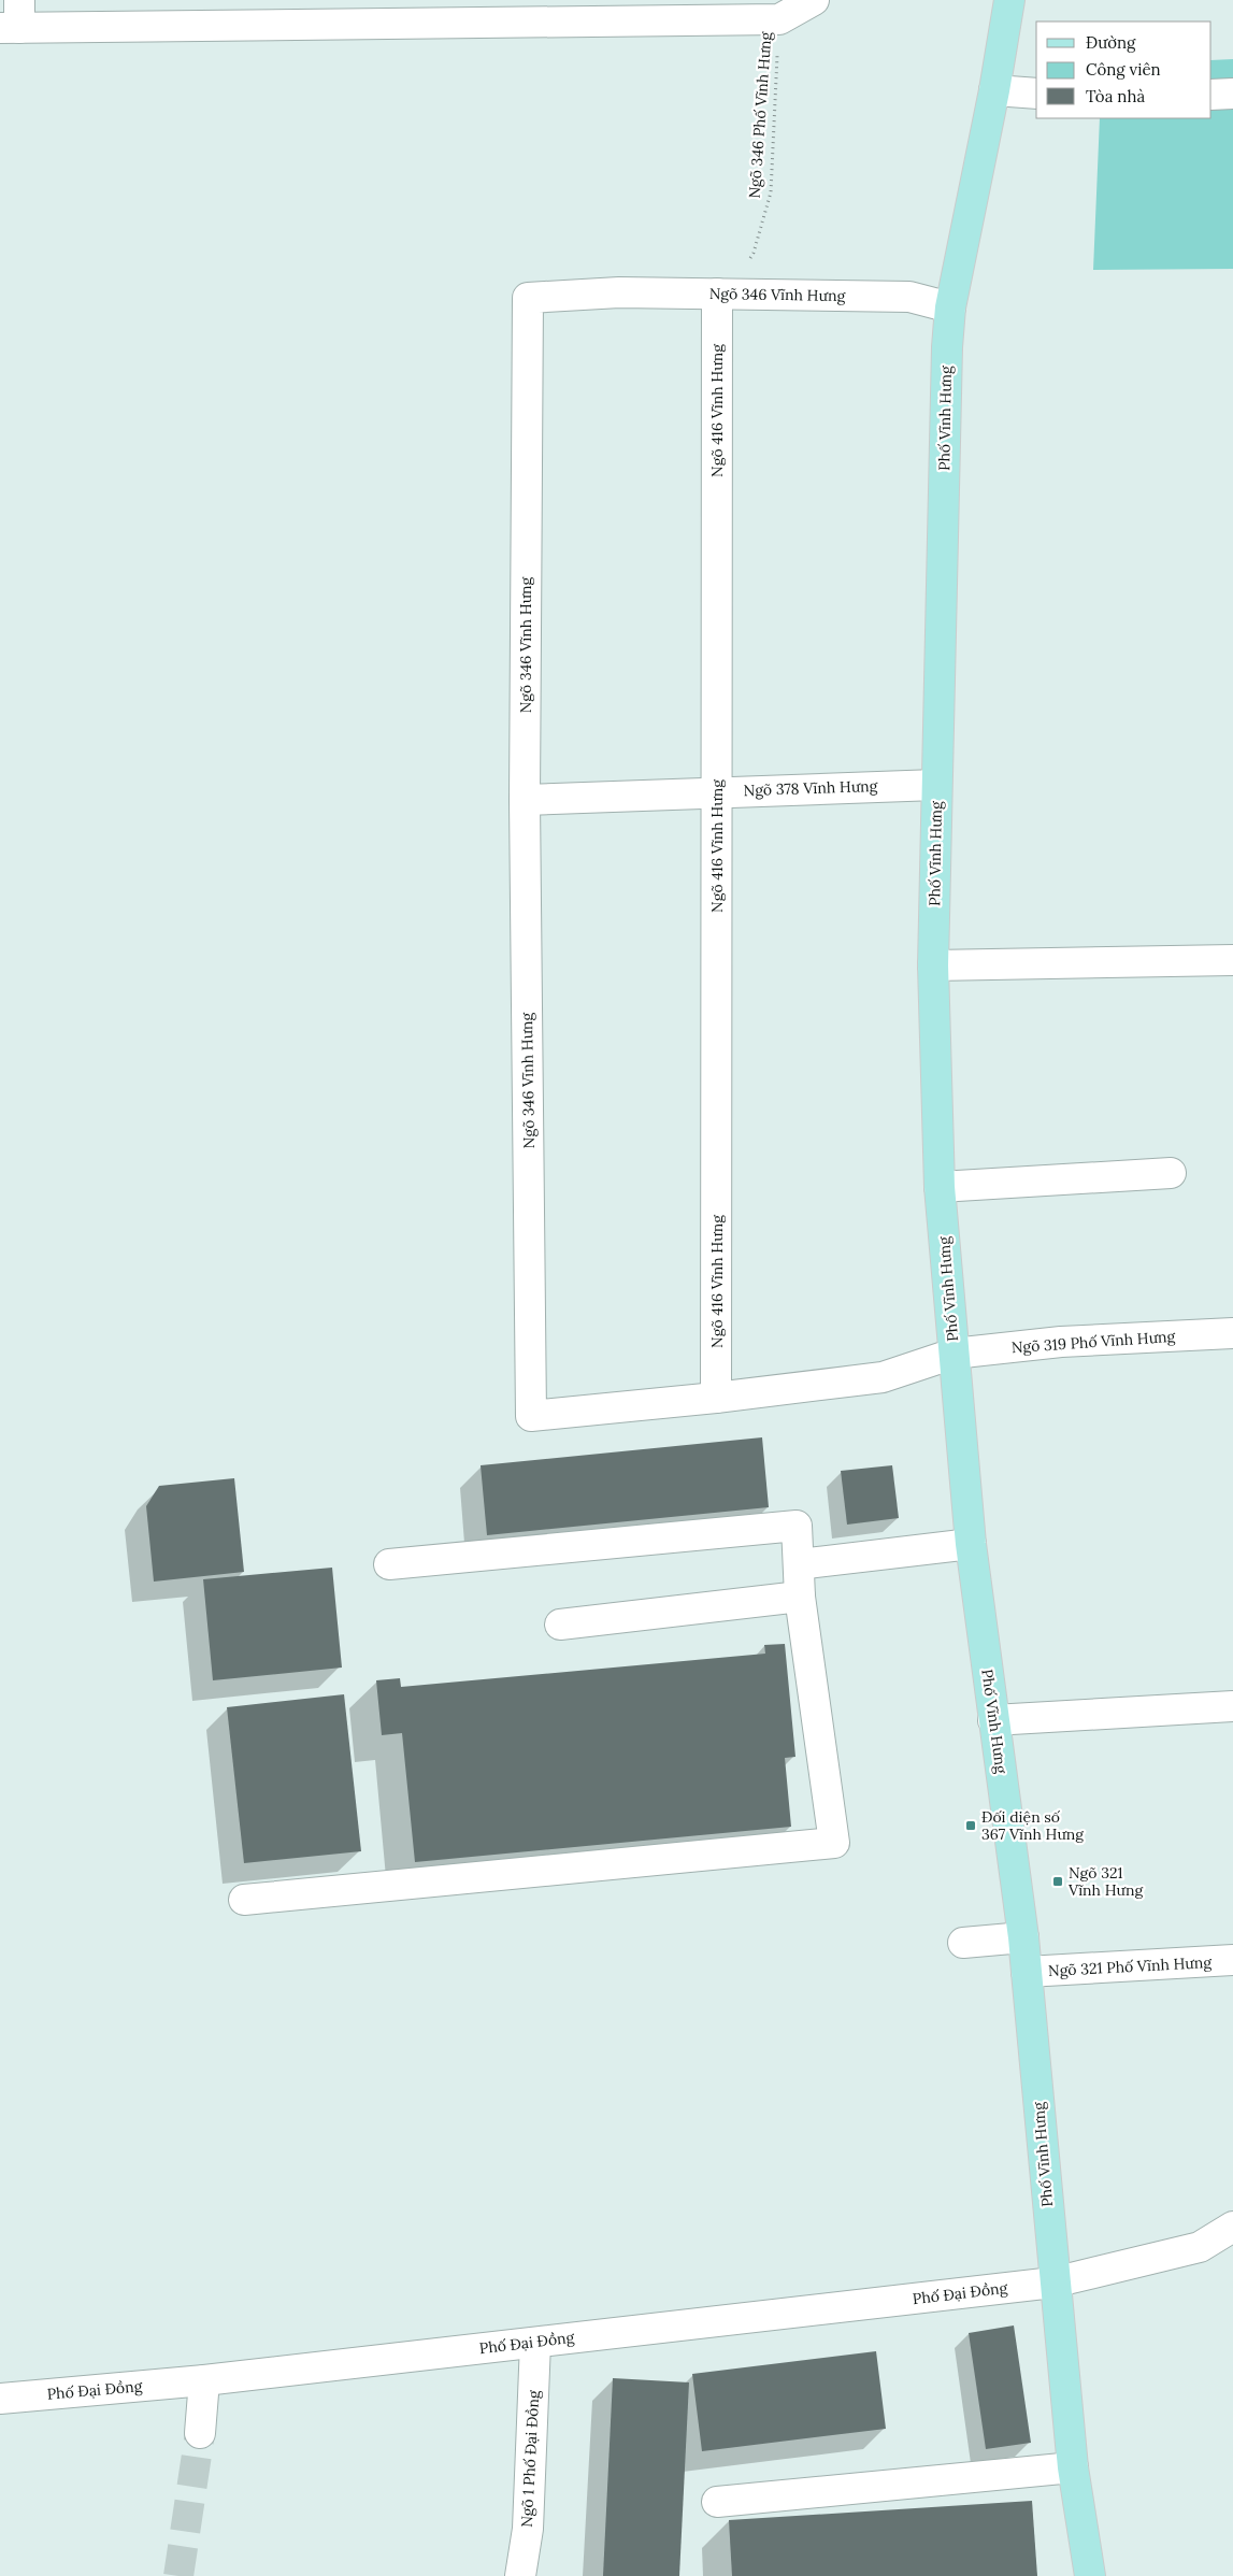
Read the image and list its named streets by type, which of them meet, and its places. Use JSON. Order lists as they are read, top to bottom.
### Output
{
  "streets": {
    "main road": ["Phố Vĩnh Hưng"],
    "street": [
      "Ngõ 346 Vĩnh Hưng",
      "Ngõ 416 Vĩnh Hưng",
      "Ngõ 378 Vĩnh Hưng",
      "Ngõ 319 Phố Vĩnh Hưng",
      "Ngõ 321 Phố Vĩnh Hưng",
      "Phố Đại Đồng",
      "Ngõ 1 Phố Đại Đồng"
    ],
    "path": ["Ngõ 346 Phố Vĩnh Hưng"]
  },
  "crossings": [
    ["Ngõ 346 Phố Vĩnh Hưng", "Ngõ 346 Vĩnh Hưng"],
    ["Ngõ 346 Phố Vĩnh Hưng", "Ngõ 416 Vĩnh Hưng"],
    ["Ngõ 346 Vĩnh Hưng", "Ngõ 416 Vĩnh Hưng"],
    ["Ngõ 346 Vĩnh Hưng", "Phố Vĩnh Hưng"],
    ["Ngõ 346 Vĩnh Hưng", "Ngõ 378 Vĩnh Hưng"],
    ["Ngõ 416 Vĩnh Hưng", "Ngõ 378 Vĩnh Hưng"],
    ["Phố Vĩnh Hưng", "Ngõ 378 Vĩnh Hưng"],
    ["Phố Vĩnh Hưng", "Ngõ 319 Phố Vĩnh Hưng"],
    ["Phố Vĩnh Hưng", "Ngõ 321 Phố Vĩnh Hưng"],
    ["Phố Vĩnh Hưng", "Phố Đại Đồng"],
    ["Phố Đại Đồng", "Ngõ 1 Phố Đại Đồng"]
  ],
  "places": {
    "transit": ["Đối diện số 367 Vĩnh Hưng", "Ngõ 321 Vĩnh Hưng"]
  },
  "legend": ["Đường", "Công viên", "Tòa nhà"]
}
